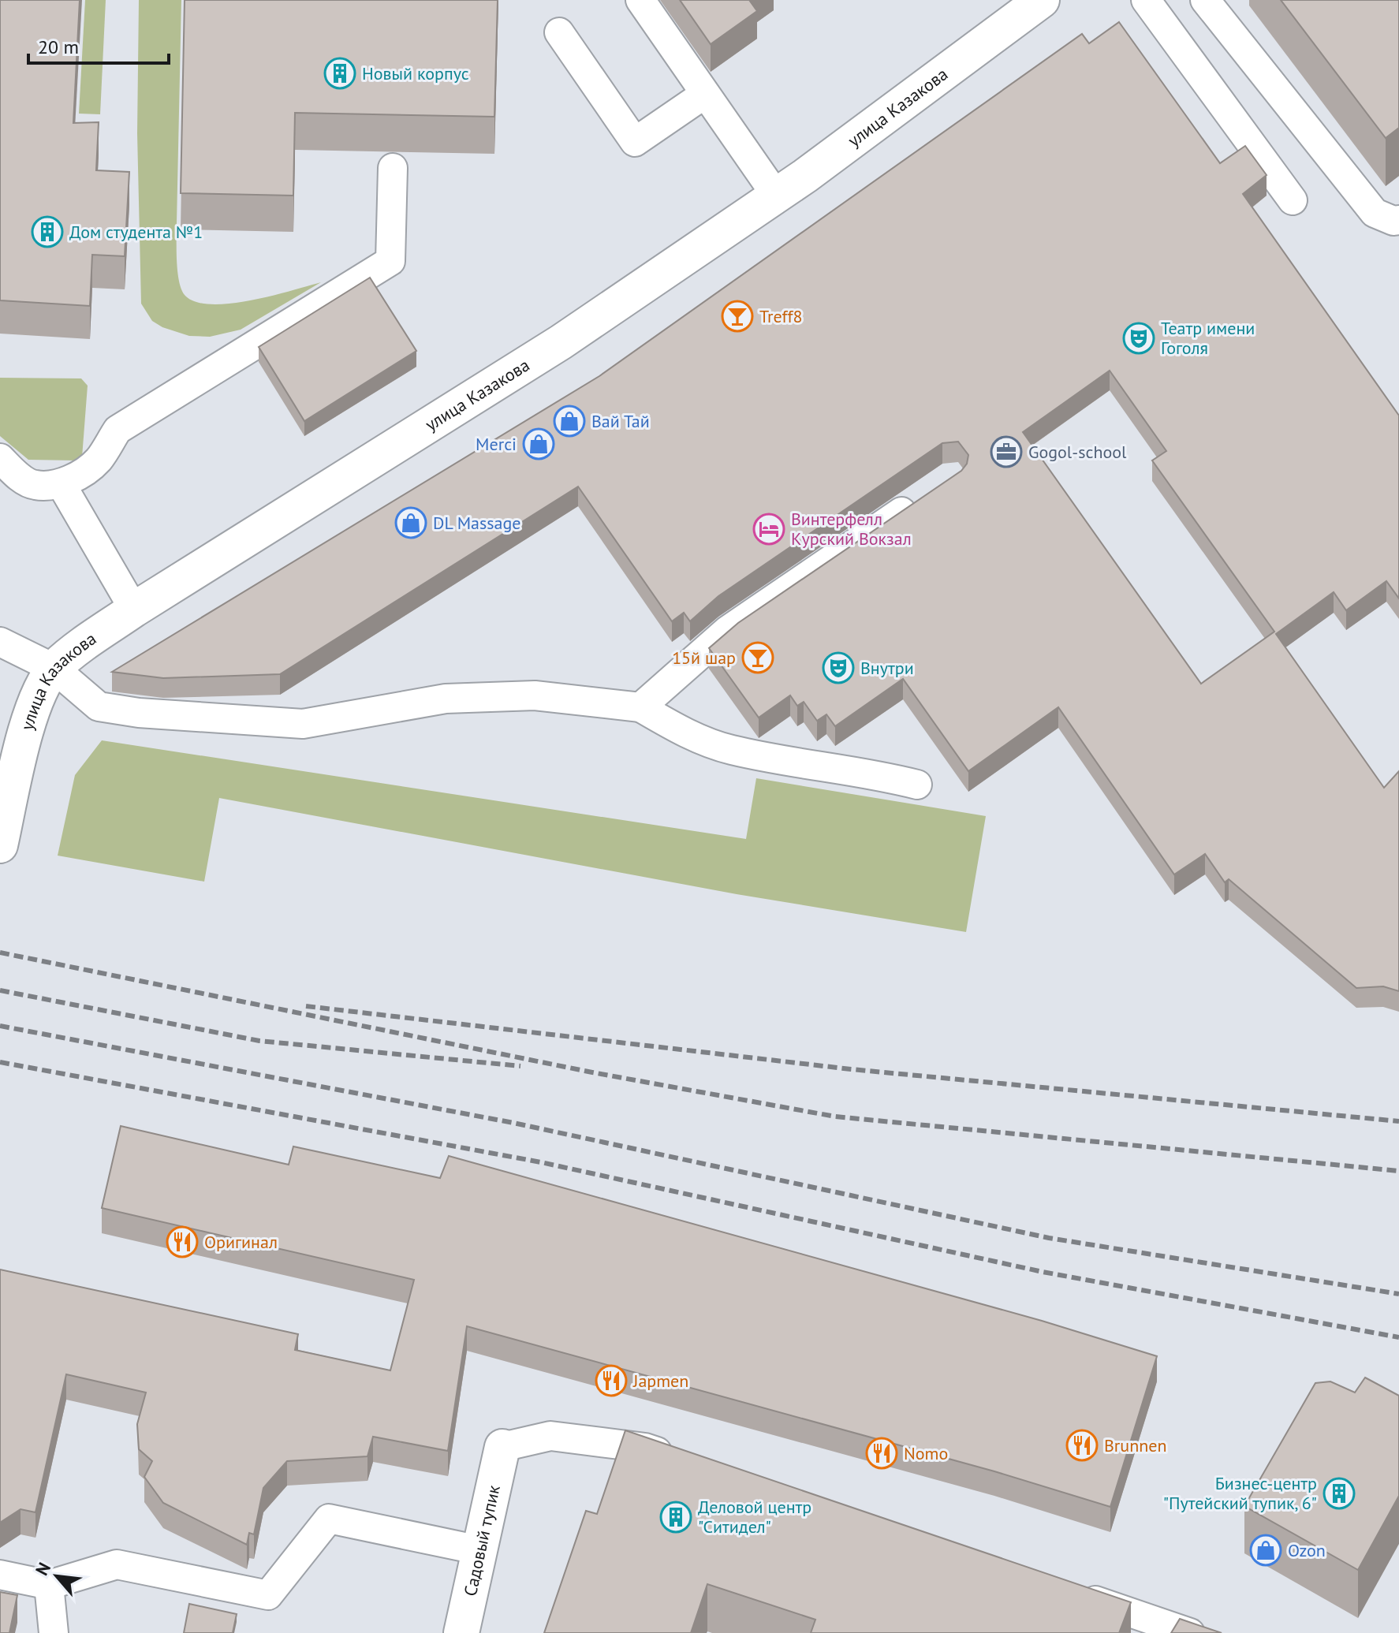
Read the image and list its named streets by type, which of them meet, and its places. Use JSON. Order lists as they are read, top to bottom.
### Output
{
  "streets": {
    "street": ["улица Казакова", "Садовый тупик"]
  },
  "places": {
    "building": [
      "Новый корпус",
      "Дом студента №1",
      "Бизнес-центр \"Путейский тупик, 6\"",
      "Деловой центр \"Ситидел\""
    ],
    "bar": ["Treff8", "15й шар"],
    "theatre": ["Театр имени Гоголя", "Внутри"],
    "shop": [
      "Вай Тай",
      "Merci",
      "DL Massage",
      "Ozon"
    ],
    "office": ["Gogol-school"],
    "hotel": ["Винтерфелл Курский Вокзал"],
    "restaurant": [
      "Оригинал",
      "Japmen",
      "Brunnen",
      "Nomo"
    ]
  },
  "scale_bar": "20 m",
  "north": "top left"
}
